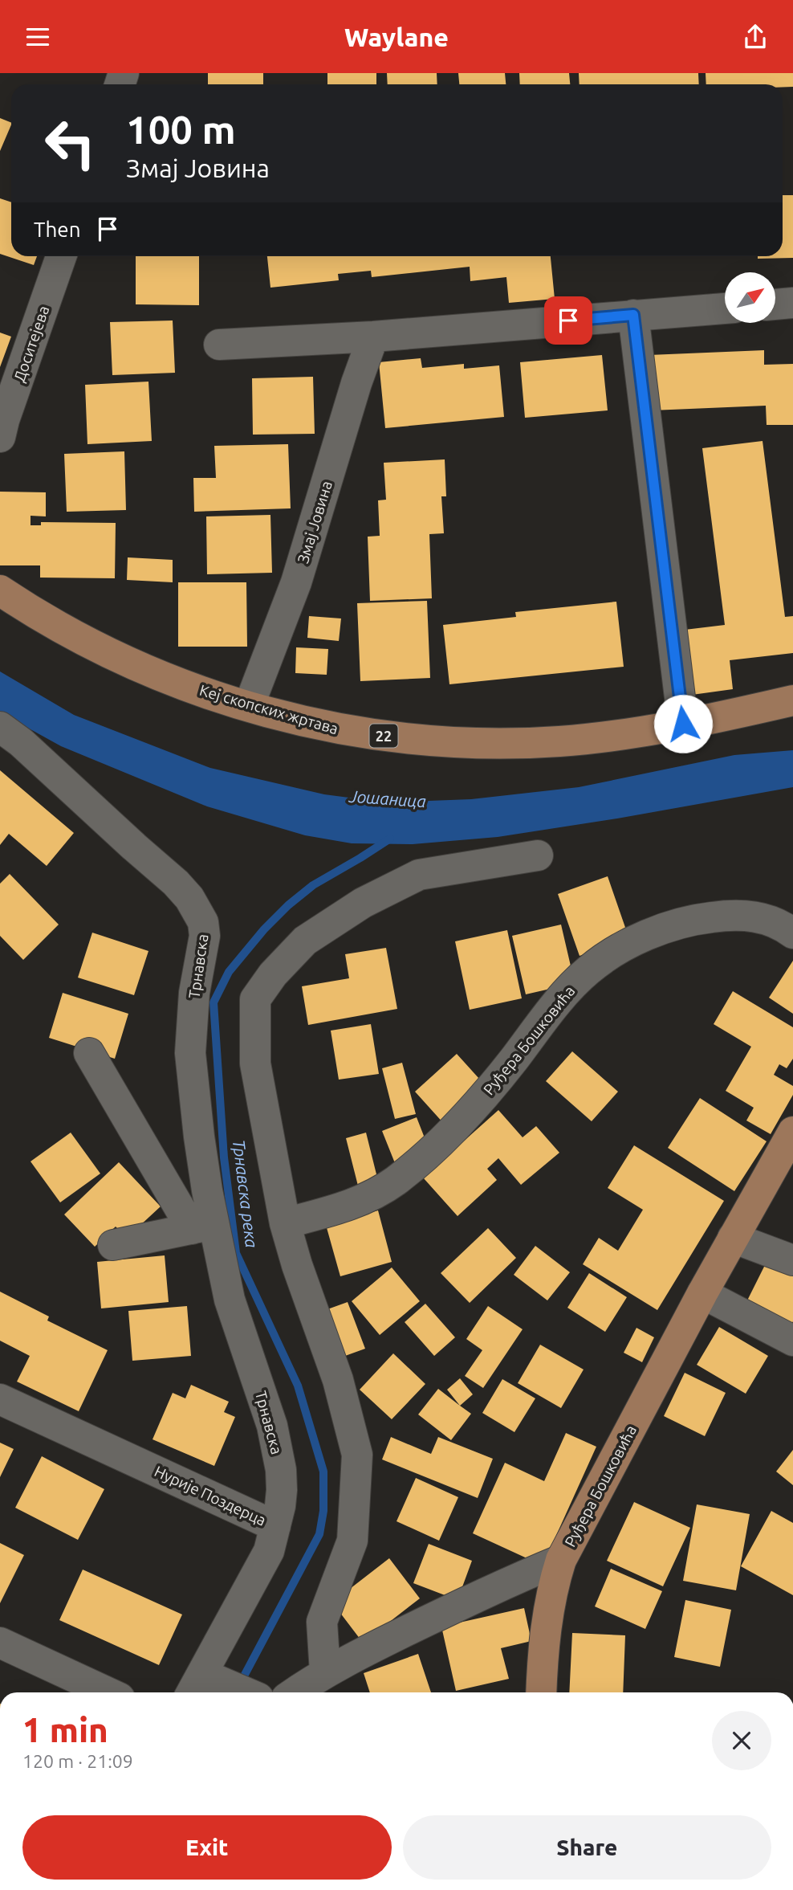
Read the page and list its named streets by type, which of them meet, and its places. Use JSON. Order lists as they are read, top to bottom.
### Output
{
  "streets": {
    "main road": ["Кеј скопских жртава", "22", "Руђера Бошковића"],
    "street": [
      "Доситејева",
      "Змај Јовина",
      "Трнавска",
      "Нурије Поздерца"
    ]
  },
  "crossings": [
    ["Змај Јовина", "Кеј скопских жртава"],
    ["Трнавска", "Нурије Поздерца"]
  ],
  "water": ["Јошаница", "Трнавска река"],
  "north": "top right",
  "page": {
    "header": "Waylane",
    "turn": ["100 m", "Змај Јовина"],
    "then": "Then",
    "heading": ["1 min", "120 m · 21:09"],
    "buttons": ["Exit", "Share"]
  }
}
